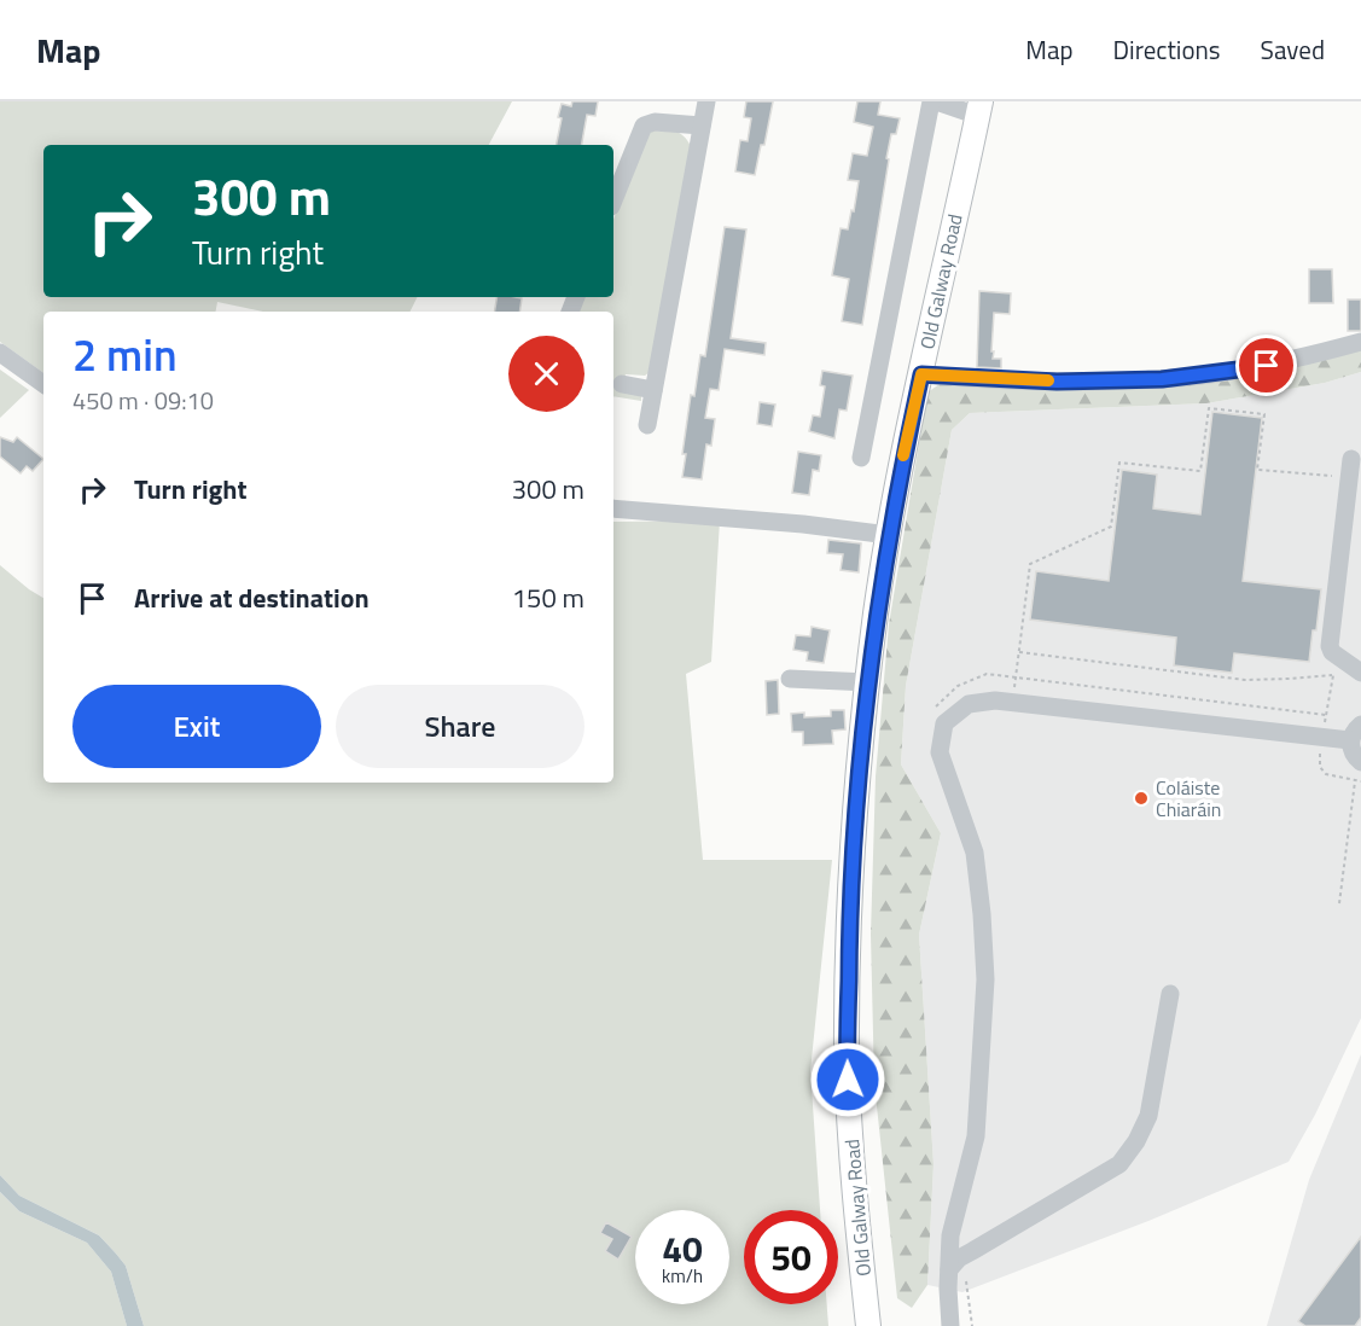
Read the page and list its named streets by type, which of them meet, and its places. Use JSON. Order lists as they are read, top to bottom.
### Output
{
  "streets": {
    "main road": ["Old Galway Road"]
  },
  "places": ["Coláiste Chiaráin"],
  "page": {
    "header": "Map",
    "nav": ["Map", "Directions", "Saved"],
    "turn": ["300 m", "Turn right"],
    "heading": ["2 min", "450 m · 09:10"],
    "list": [
      {
        "name": "Turn right",
        "value": "300 m"
      },
      {
        "name": "Arrive at destination",
        "value": "150 m"
      }
    ],
    "buttons": ["Exit", "Share"],
    "speed": "40 km/h",
    "limit": "50"
  }
}
